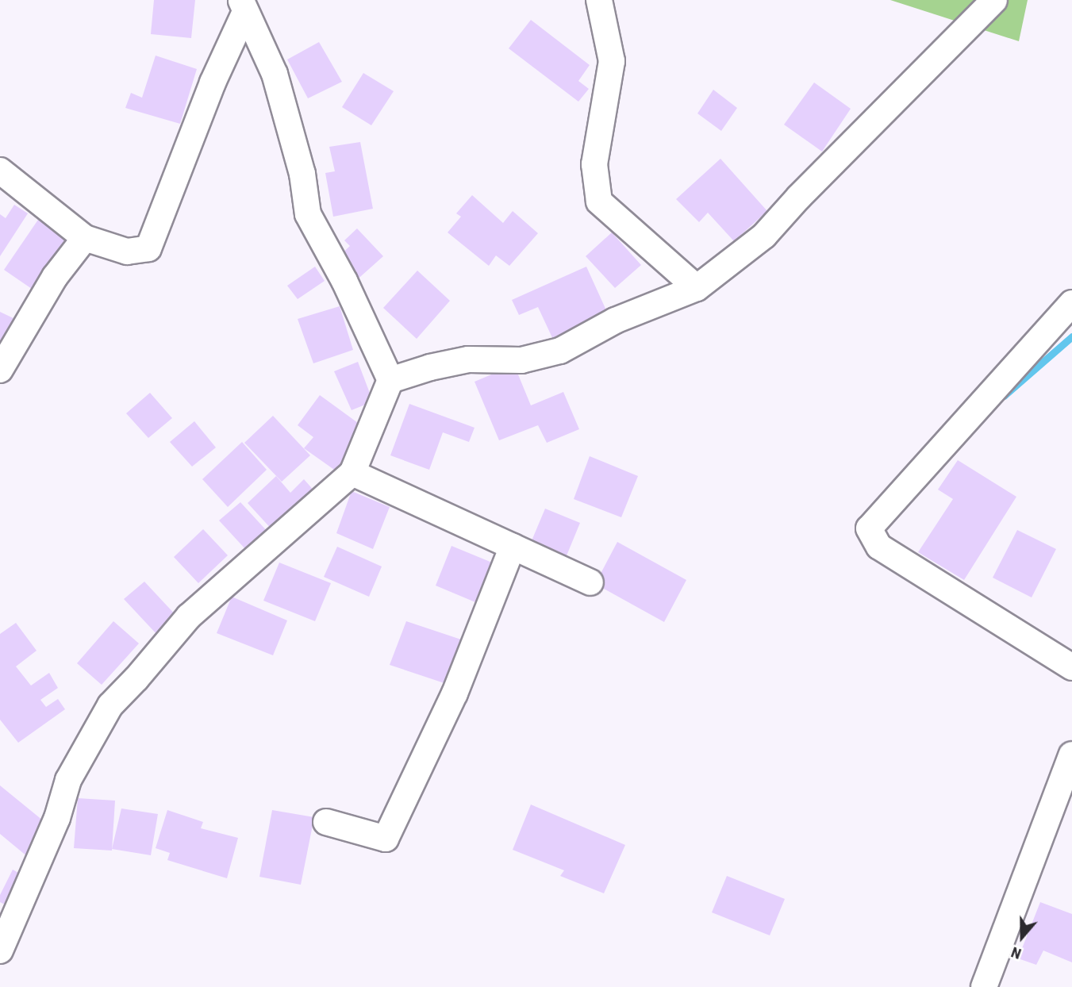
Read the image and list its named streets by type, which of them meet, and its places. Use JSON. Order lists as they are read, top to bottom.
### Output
{
  "north": "bottom"
}
